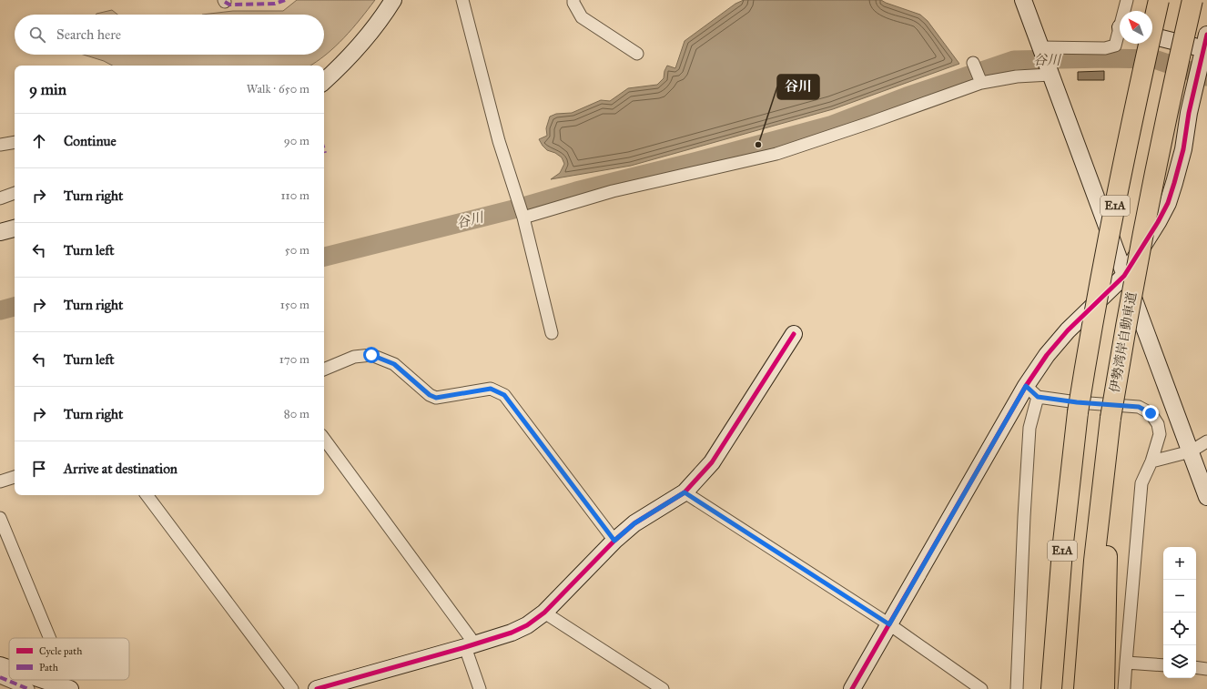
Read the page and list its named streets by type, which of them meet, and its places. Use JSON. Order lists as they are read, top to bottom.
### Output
{
  "streets": {
    "highway": ["E1A", "伊勢湾岸自動車道"]
  },
  "water": ["谷川"],
  "places": ["谷川"],
  "legend": ["Cycle path", "Path"],
  "north": "top left",
  "page": {
    "search": "Search here",
    "heading": ["9 min", "Walk · 650 m"],
    "list": [
      ["Continue", "90 m"],
      ["Turn right", "110 m"],
      ["Turn left", "50 m"],
      ["Turn right", "150 m"],
      ["Turn left", "170 m"],
      ["Turn right", "80 m"],
      "Arrive at destination"
    ],
    "map_buttons": ["+", "−"]
  }
}
